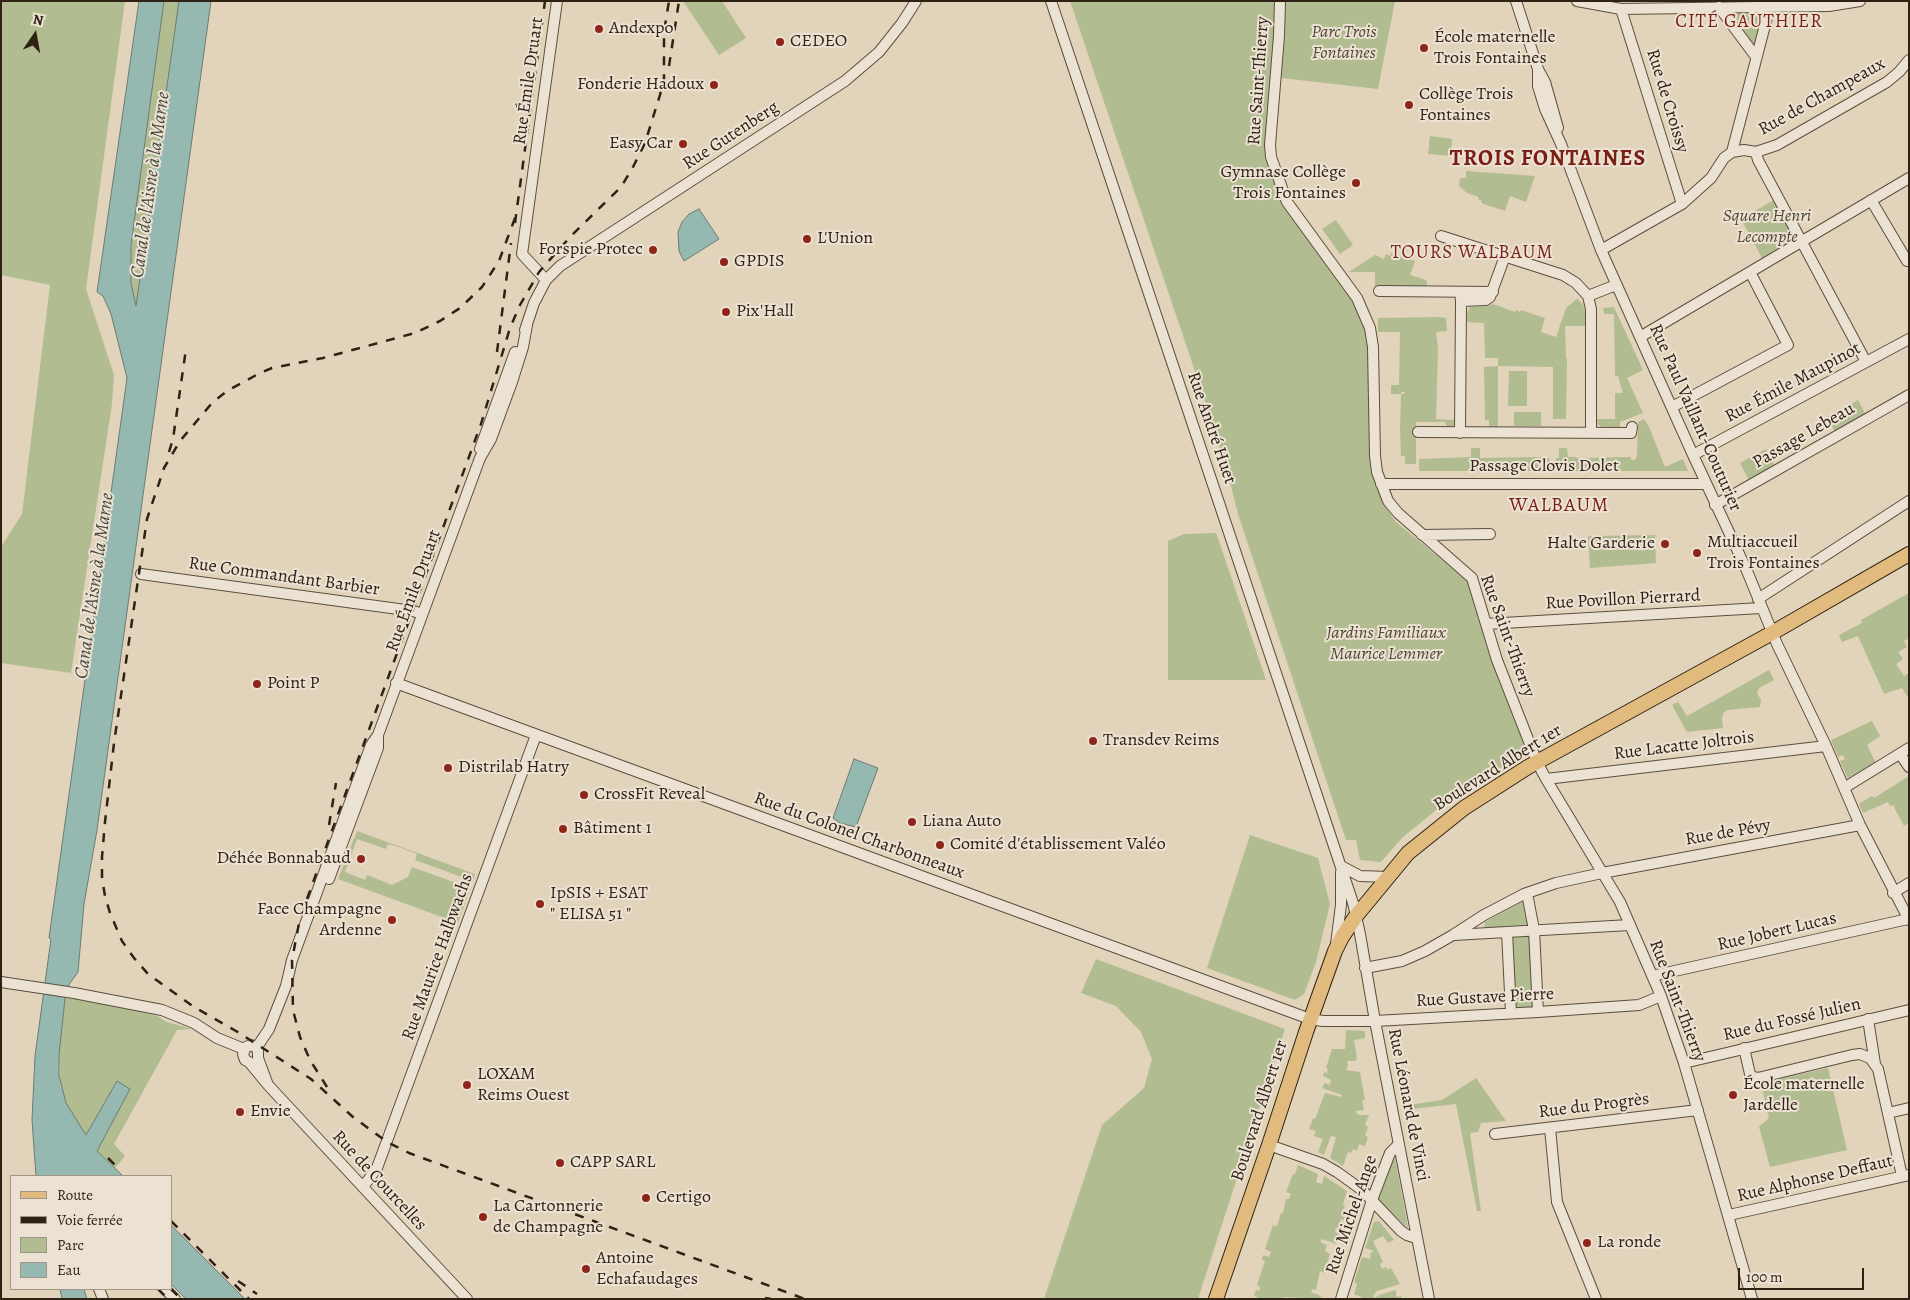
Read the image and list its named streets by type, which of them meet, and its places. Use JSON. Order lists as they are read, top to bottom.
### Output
{
  "streets": {
    "main road": ["Boulevard Albert 1er"],
    "street": [
      "Rue Émile Druart",
      "Rue Saint-Thierry",
      "Rue de Champeaux",
      "Rue de Croissy",
      "Rue Gutenberg",
      "Rue Émile Maupinot",
      "Rue Paul Vaillant-Couturier",
      "Rue André Huet",
      "Passage Lebeau",
      "Passage Clovis Dolet",
      "Rue Commandant Barbier",
      "Rue Povillon Pierrard",
      "Rue Lacatte Joltrois",
      "Rue de Pévy",
      "Rue du Colonel Charbonneaux",
      "Rue Jobert Lucas",
      "Rue Maurice Halbwachs",
      "Rue Gustave Pierre",
      "Rue du Fossé Julien",
      "Rue Léonard de Vinci",
      "Rue du Progrès",
      "Rue Alphonse Deffaut",
      "Rue de Courcelles",
      "Rue Michel-Ange"
    ]
  },
  "crossings": [
    ["Rue Émile Druart", "Rue Gutenberg"],
    ["Rue Émile Druart", "Rue Commandant Barbier"],
    ["Rue Émile Druart", "Rue du Colonel Charbonneaux"],
    ["Rue Émile Druart", "Rue de Courcelles"],
    ["Rue Saint-Thierry", "Passage Clovis Dolet"],
    ["Rue Saint-Thierry", "Rue Povillon Pierrard"],
    ["Rue Saint-Thierry", "Rue Lacatte Joltrois"],
    ["Rue Saint-Thierry", "Boulevard Albert 1er"],
    ["Rue Saint-Thierry", "Rue de Pévy"],
    ["Rue Saint-Thierry", "Rue Jobert Lucas"],
    ["Rue Saint-Thierry", "Rue Gustave Pierre"],
    ["Rue Saint-Thierry", "Rue du Fossé Julien"],
    ["Rue Saint-Thierry", "Rue du Progrès"],
    ["Rue Saint-Thierry", "Rue Alphonse Deffaut"],
    ["Rue Émile Maupinot", "Rue Paul Vaillant-Couturier"],
    ["Rue Paul Vaillant-Couturier", "Passage Lebeau"],
    ["Rue Paul Vaillant-Couturier", "Passage Clovis Dolet"],
    ["Rue Paul Vaillant-Couturier", "Rue Povillon Pierrard"],
    ["Rue Paul Vaillant-Couturier", "Rue Lacatte Joltrois"],
    ["Rue Paul Vaillant-Couturier", "Boulevard Albert 1er"],
    ["Rue Paul Vaillant-Couturier", "Rue de Pévy"],
    ["Rue Paul Vaillant-Couturier", "Rue Jobert Lucas"],
    ["Rue André Huet", "Boulevard Albert 1er"],
    ["Rue André Huet", "Rue Léonard de Vinci"],
    ["Boulevard Albert 1er", "Rue du Colonel Charbonneaux"],
    ["Boulevard Albert 1er", "Rue Gustave Pierre"],
    ["Boulevard Albert 1er", "Rue Léonard de Vinci"],
    ["Rue de Pévy", "Rue Léonard de Vinci"],
    ["Rue du Colonel Charbonneaux", "Rue Maurice Halbwachs"],
    ["Rue du Colonel Charbonneaux", "Rue Gustave Pierre"],
    ["Rue Maurice Halbwachs", "Rue de Courcelles"],
    ["Rue Gustave Pierre", "Rue Léonard de Vinci"],
    ["Rue Léonard de Vinci", "Rue Michel-Ange"]
  ],
  "districts": [
    "CITÉ GAUTHIER",
    "TROIS FONTAINES",
    "TOURS WALBAUM",
    "WALBAUM"
  ],
  "water": ["Canal de l'Aisne à la Marne"],
  "parks": ["Parc Trois Fontaines", "Square Henri Lecompte", "Jardins Familiaux Maurice Lemmer"],
  "places": [
    "Andexpo",
    "CEDEO",
    "École maternelle Trois Fontaines",
    "Fonderie Hadoux",
    "Collège Trois Fontaines",
    "Easy Car",
    "Gymnase Collège Trois Fontaines",
    "L'Union",
    "Forspie Protec",
    "GPDIS",
    "Pix'Hall",
    "Halte Garderie",
    "Multiaccueil Trois Fontaines",
    "Point P",
    "Transdev Reims",
    "Distrilab Hatry",
    "CrossFit Reveal",
    "Liana Auto",
    "Bâtiment 1",
    "Comité d'établissement Valéo",
    "Déhée Bonnabaud",
    "IpSIS + ESAT \" ELISA 51 \"",
    "Face Champagne Ardenne",
    "LOXAM Reims Ouest",
    "École maternelle Jardelle",
    "Envie",
    "CAPP SARL",
    "Certigo",
    "La Cartonnerie de Champagne",
    "La ronde",
    "Antoine Echafaudages"
  ],
  "legend": [
    "Route",
    "Voie ferrée",
    "Parc",
    "Eau"
  ],
  "scale_bar": "100 m",
  "north": "top"
}
